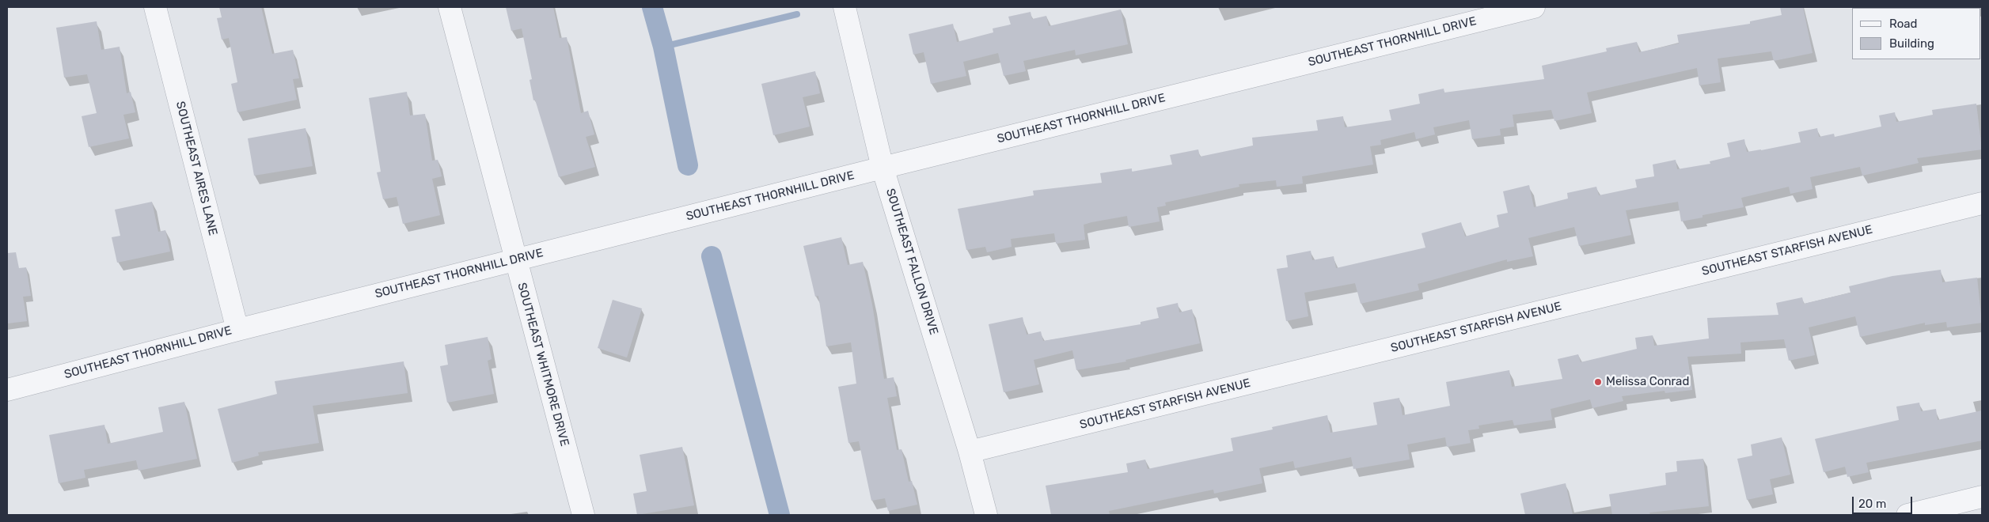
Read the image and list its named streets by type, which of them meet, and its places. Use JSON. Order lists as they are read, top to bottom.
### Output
{
  "streets": {
    "street": [
      "SOUTHEAST THORNHILL DRIVE",
      "SOUTHEAST AIRES LANE",
      "SOUTHEAST STARFISH AVENUE",
      "SOUTHEAST FALLON DRIVE",
      "SOUTHEAST WHITMORE DRIVE"
    ]
  },
  "crossings": [
    ["SOUTHEAST THORNHILL DRIVE", "SOUTHEAST AIRES LANE"],
    ["SOUTHEAST THORNHILL DRIVE", "SOUTHEAST FALLON DRIVE"],
    ["SOUTHEAST THORNHILL DRIVE", "SOUTHEAST WHITMORE DRIVE"],
    ["SOUTHEAST STARFISH AVENUE", "SOUTHEAST FALLON DRIVE"]
  ],
  "places": ["Melissa Conrad"],
  "legend": ["Road", "Building"],
  "scale_bar": "20 m"
}
